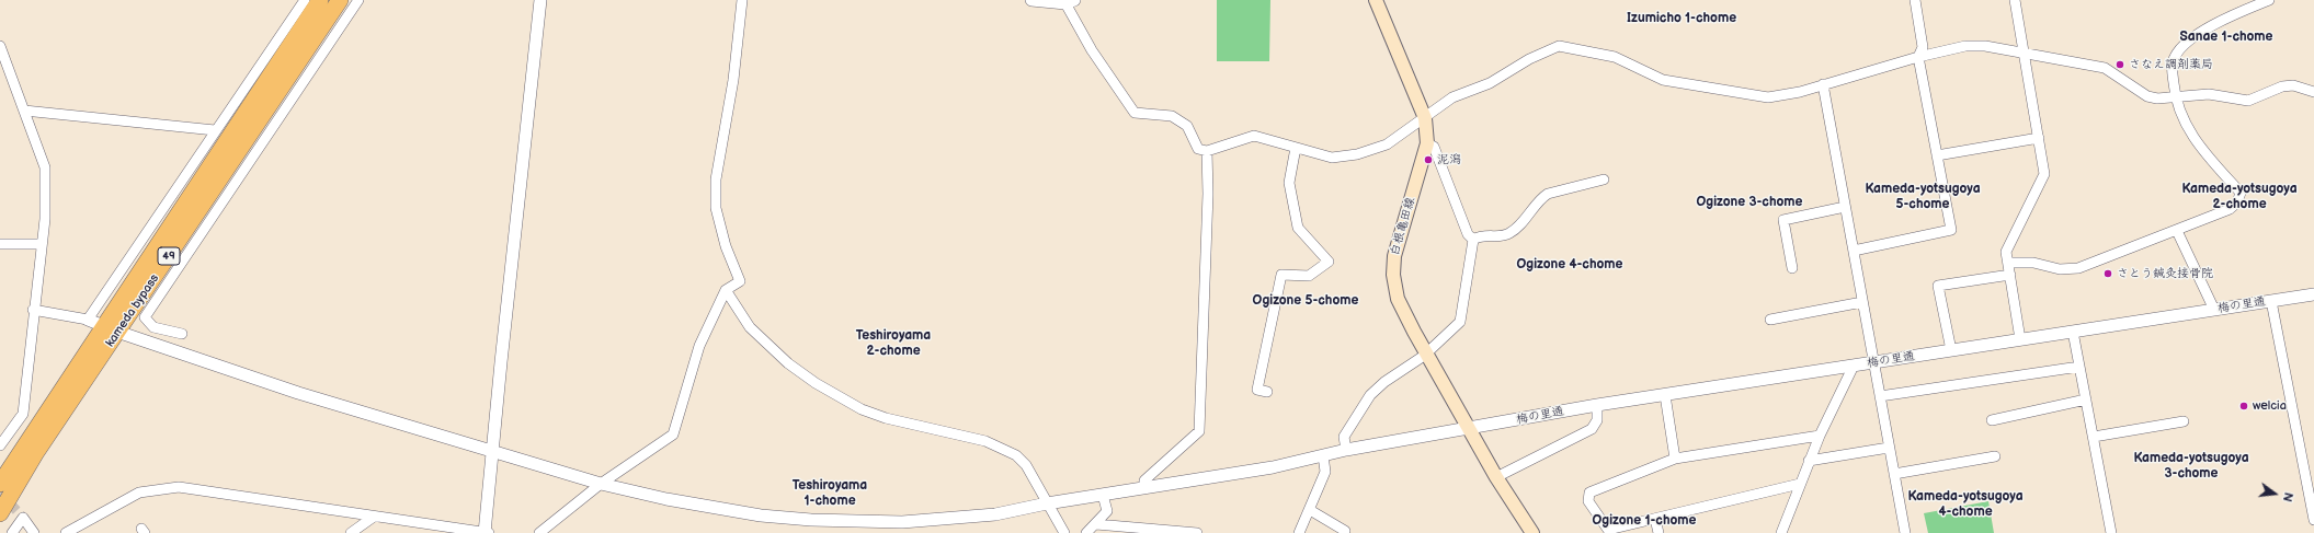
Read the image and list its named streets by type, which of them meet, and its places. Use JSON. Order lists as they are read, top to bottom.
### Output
{
  "streets": {
    "highway": ["49", "kameda bypass"],
    "main road": ["白根亀田線"],
    "street": ["梅の里通"]
  },
  "crossings": [
    ["白根亀田線", "梅の里通"],
    ["梅の里通", "kameda bypass"]
  ],
  "districts": [
    "Izumicho 1-chome",
    "Sanae 1-chome",
    "Kameda-yotsugoya 5-chome",
    "Kameda-yotsugoya 2-chome",
    "Ogizone 3-chome",
    "Ogizone 4-chome",
    "Ogizone 5-chome",
    "Teshiroyama 2-chome",
    "Kameda-yotsugoya 3-chome",
    "Teshiroyama 1-chome",
    "Kameda-yotsugoya 4-chome",
    "Ogizone 1-chome"
  ],
  "places": [
    "さなえ調剤薬局",
    "泥潟",
    "さとう鍼灸接骨院",
    "welcia"
  ],
  "north": "right"
}
